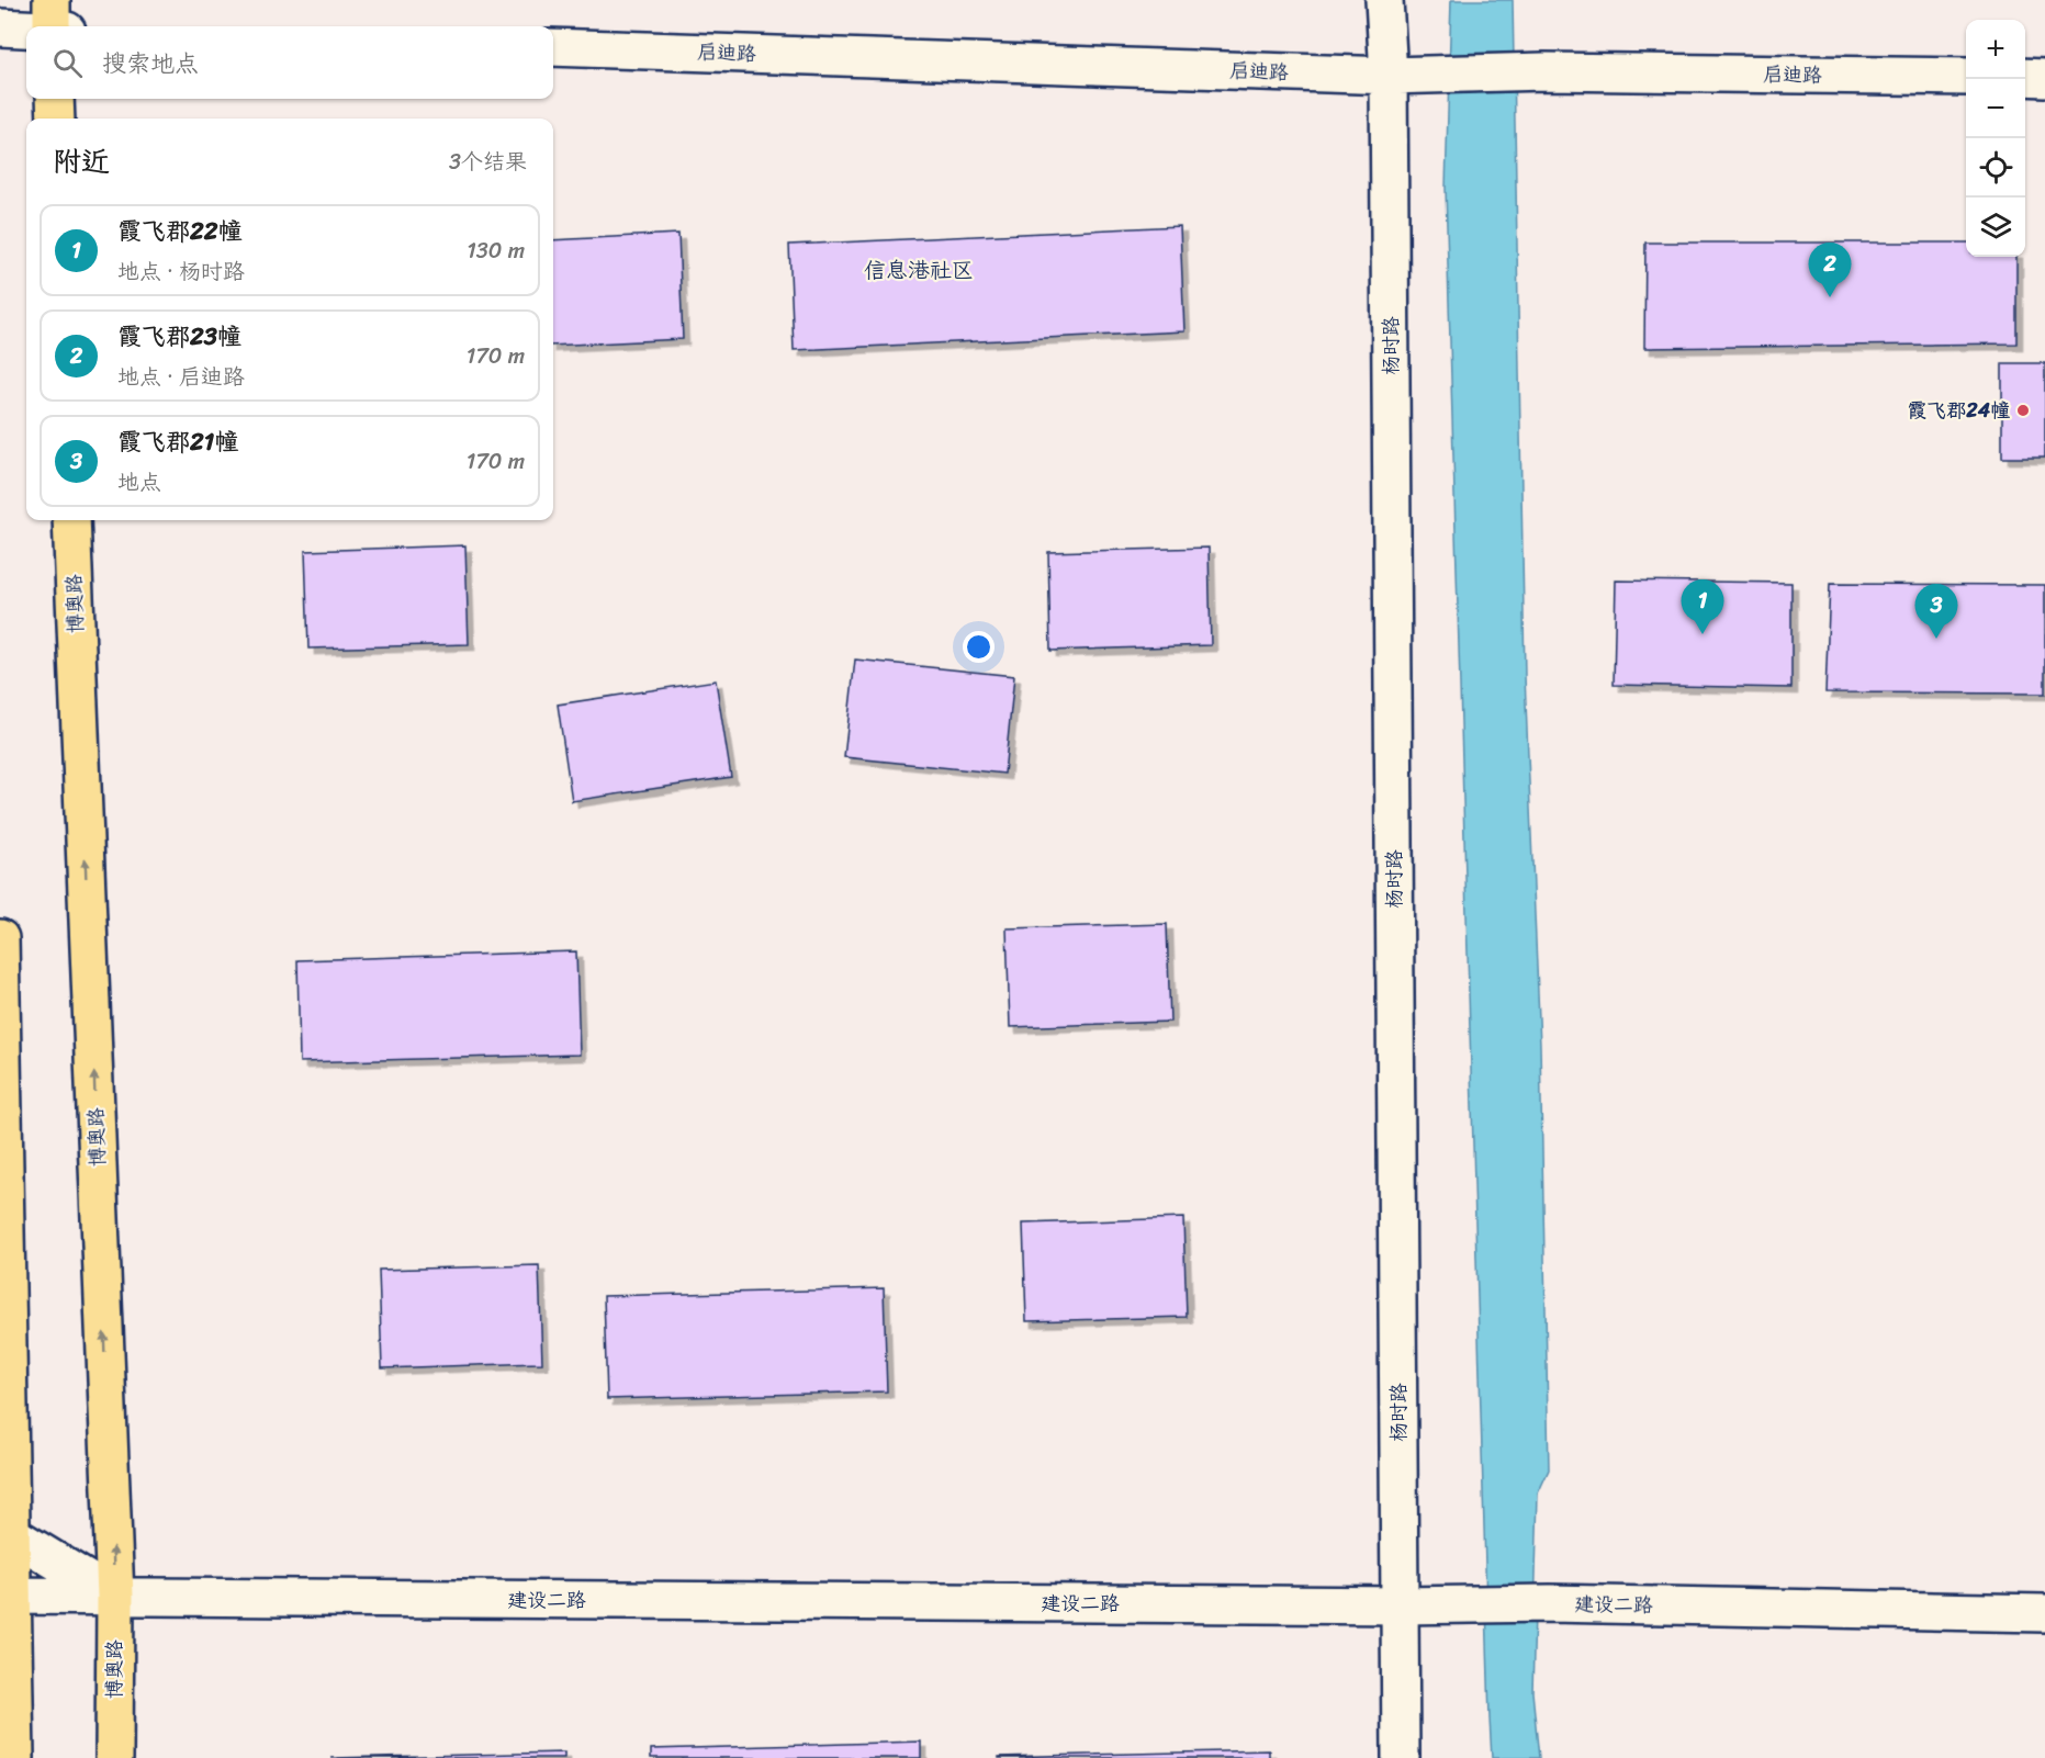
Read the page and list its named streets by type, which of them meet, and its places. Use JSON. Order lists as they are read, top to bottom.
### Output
{
  "streets": {
    "main road": ["博奥路"],
    "street": ["启迪路", "杨时路", "建设二路"]
  },
  "crossings": [
    ["启迪路", "杨时路"],
    ["杨时路", "建设二路"],
    ["博奥路", "建设二路"]
  ],
  "districts": ["信息港社区"],
  "places": ["霞飞郡24幢"],
  "page": {
    "map_buttons": ["+", "−"],
    "search": "搜索地点",
    "heading": ["附近", "3个结果"],
    "list": [
      {
        "mark": "1",
        "name": "霞飞郡22幢",
        "note": "地点 · 杨时路",
        "value": "130 m"
      },
      {
        "mark": "2",
        "name": "霞飞郡23幢",
        "note": "地点 · 启迪路",
        "value": "170 m"
      },
      {
        "mark": "3",
        "name": "霞飞郡21幢",
        "note": "地点",
        "value": "170 m"
      }
    ],
    "pins": ["2", "1", "3"]
  }
}
